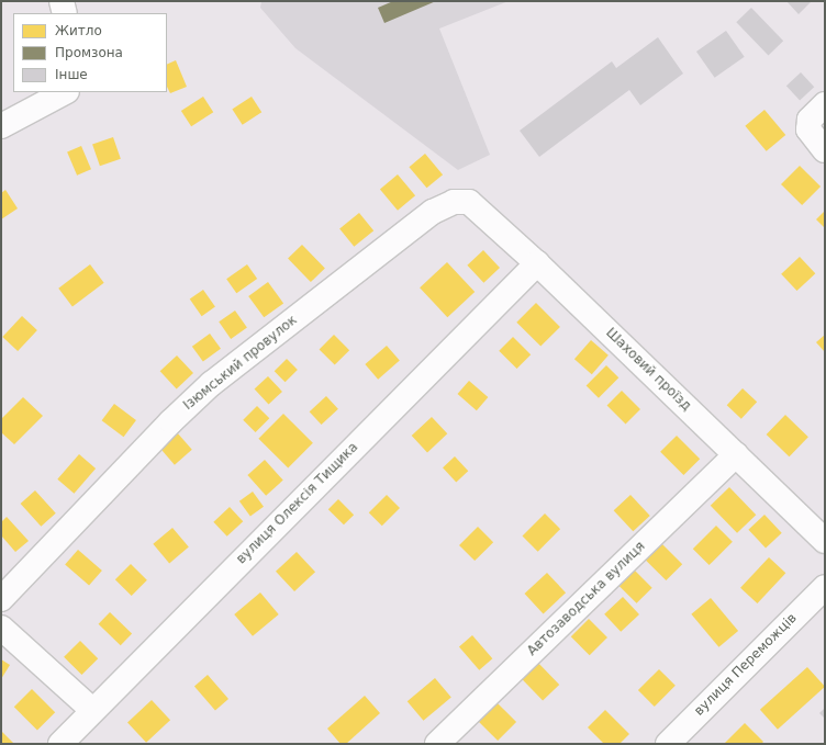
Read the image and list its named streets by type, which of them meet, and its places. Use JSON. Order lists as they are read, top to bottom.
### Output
{
  "streets": {
    "street": [
      "Ізюмський провулок",
      "Шаховий проїзд",
      "вулиця Олексія Тищика",
      "Автозаводська вулиця",
      "вулиця Переможців"
    ]
  },
  "crossings": [
    ["Ізюмський провулок", "Шаховий проїзд"],
    ["Шаховий проїзд", "вулиця Олексія Тищика"],
    ["Шаховий проїзд", "Автозаводська вулиця"]
  ],
  "legend": ["Житло", "Промзона", "Інше"]
}
